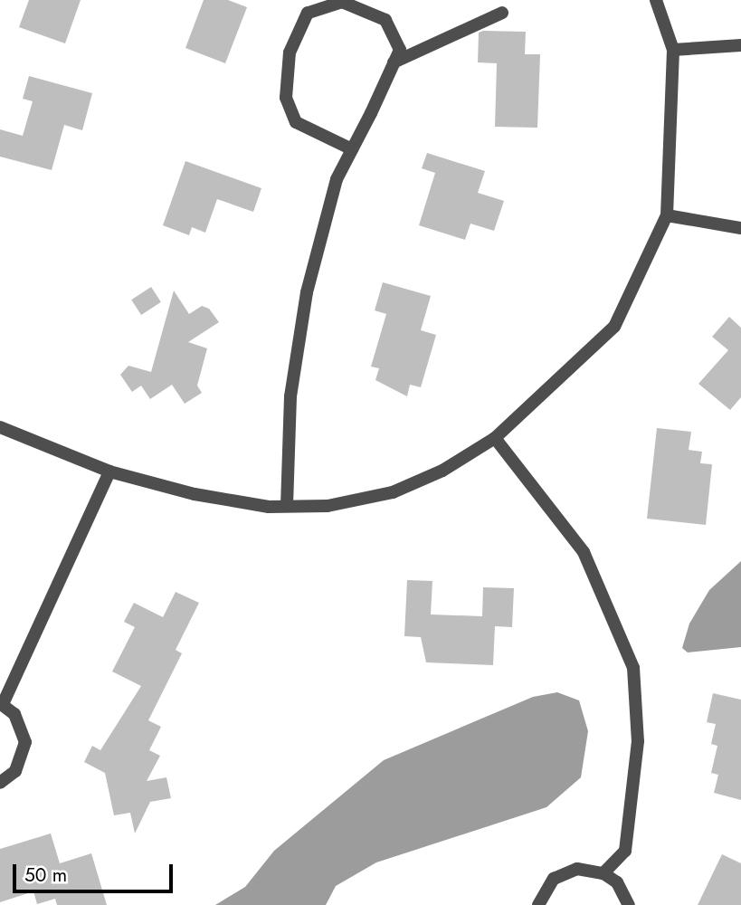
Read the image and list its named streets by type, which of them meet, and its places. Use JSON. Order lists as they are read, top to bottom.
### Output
{
  "scale_bar": "50 m"
}
